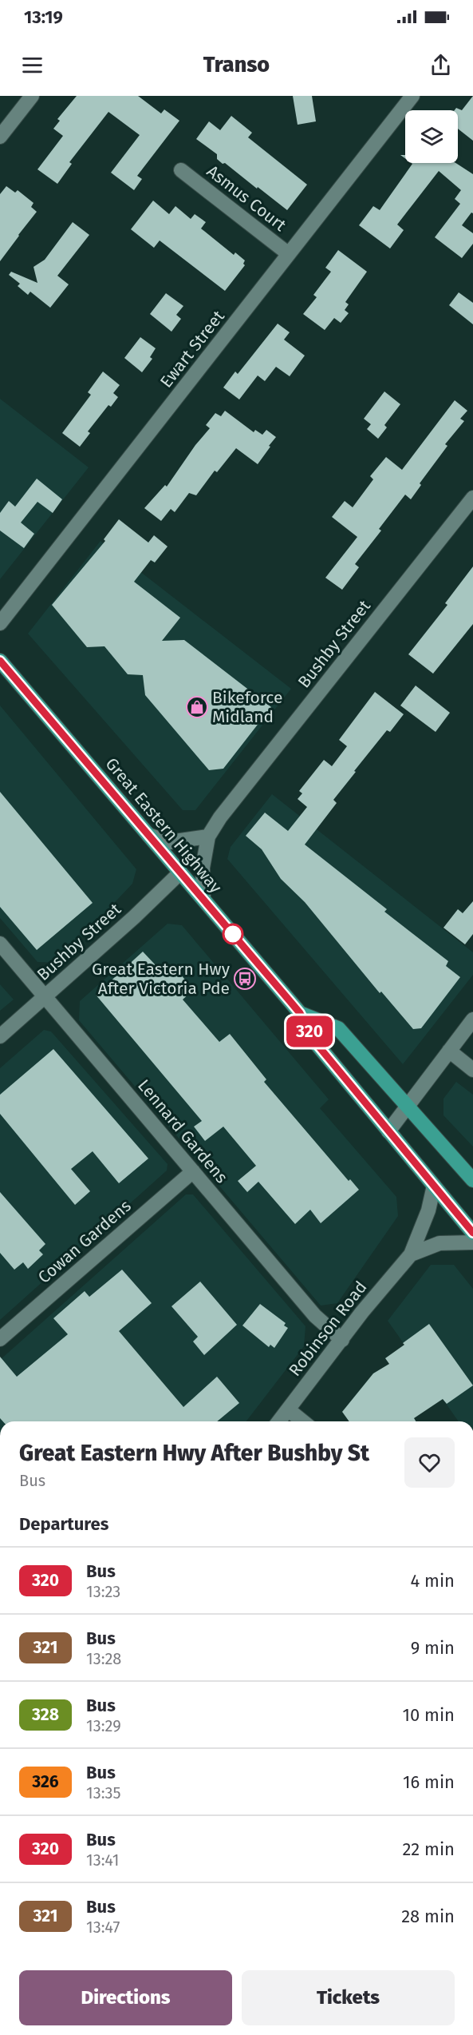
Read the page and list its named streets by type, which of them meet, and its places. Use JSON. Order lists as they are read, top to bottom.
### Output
{
  "streets": {
    "highway": ["Great Eastern Highway"],
    "street": [
      "Asmus Court",
      "Ewart Street",
      "Bushby Street",
      "Lennard Gardens",
      "Cowan Gardens",
      "Robinson Road"
    ]
  },
  "crossings": [
    ["Asmus Court", "Ewart Street"],
    ["Bushby Street", "Great Eastern Highway"],
    ["Bushby Street", "Lennard Gardens"],
    ["Great Eastern Highway", "Robinson Road"],
    ["Lennard Gardens", "Cowan Gardens"],
    ["Lennard Gardens", "Robinson Road"]
  ],
  "places": {
    "shop": ["Bikeforce Midland"],
    "bus stop": ["Great Eastern Hwy After Victoria Pde"]
  },
  "lines": ["bus line 320"],
  "page": {
    "status": "13:19",
    "header": "Transo",
    "on_map": "320",
    "heading": [
      ["Great Eastern Hwy After Bushby St", "Bus"],
      "Departures"
    ],
    "list": [
      {
        "mark": "320",
        "name": "Bus",
        "note": "13:23",
        "value": "4 min"
      },
      {
        "mark": "321",
        "name": "Bus",
        "note": "13:28",
        "value": "9 min"
      },
      {
        "mark": "328",
        "name": "Bus",
        "note": "13:29",
        "value": "10 min"
      },
      {
        "mark": "326",
        "name": "Bus",
        "note": "13:35",
        "value": "16 min"
      },
      {
        "mark": "320",
        "name": "Bus",
        "note": "13:41",
        "value": "22 min"
      },
      {
        "mark": "321",
        "name": "Bus",
        "note": "13:47",
        "value": "28 min"
      }
    ],
    "buttons": ["Directions", "Tickets"]
  }
}
